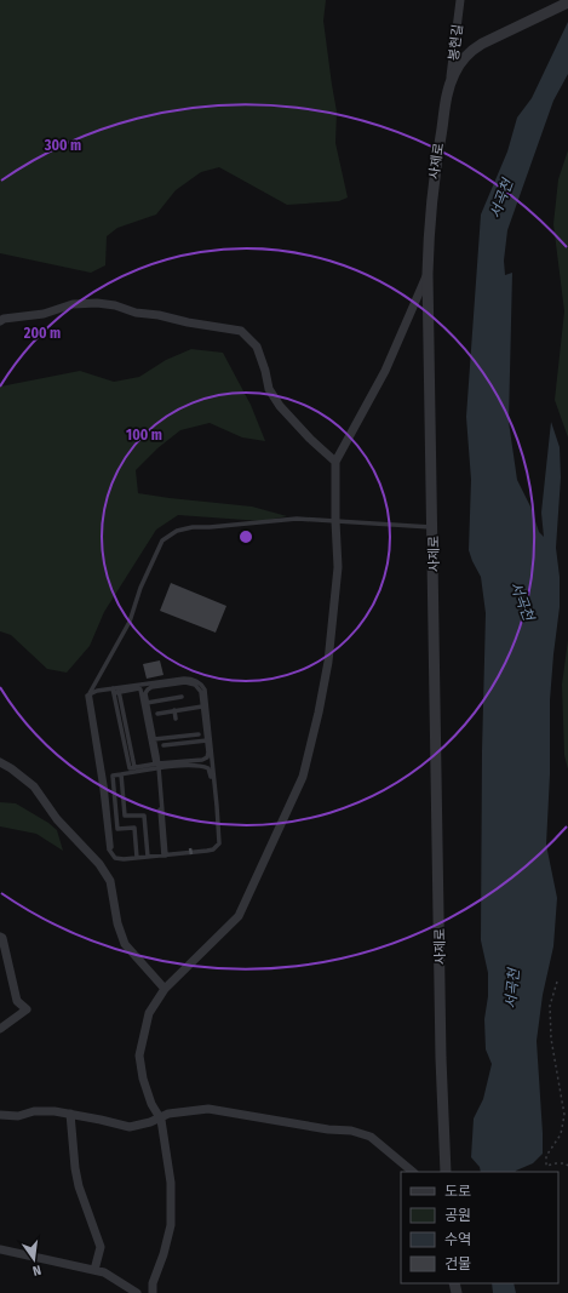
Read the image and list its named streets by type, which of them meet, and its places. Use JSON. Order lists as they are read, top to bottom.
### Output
{
  "streets": {
    "street": ["봉현길", "사제로"]
  },
  "crossings": [
    ["봉현길", "사제로"]
  ],
  "water": ["서곡천"],
  "legend": [
    "도로",
    "공원",
    "수역",
    "건물"
  ],
  "north": "bottom",
  "rings": ["300 m", "200 m", "100 m"]
}
